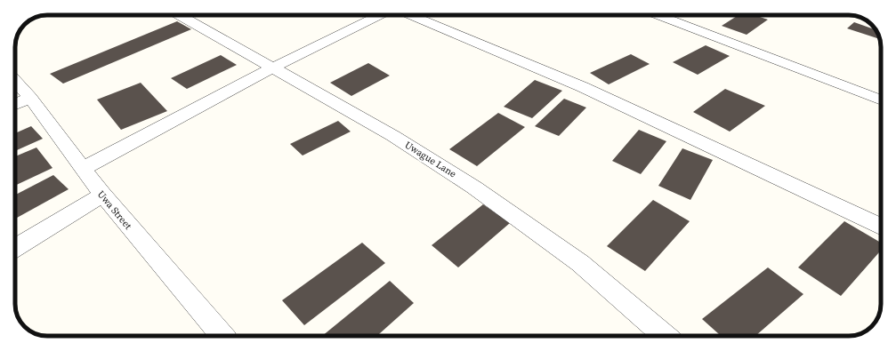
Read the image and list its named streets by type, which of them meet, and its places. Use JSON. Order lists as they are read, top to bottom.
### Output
{
  "streets": {
    "street": ["Uwague Lane", "Uwa Street"]
  }
}
